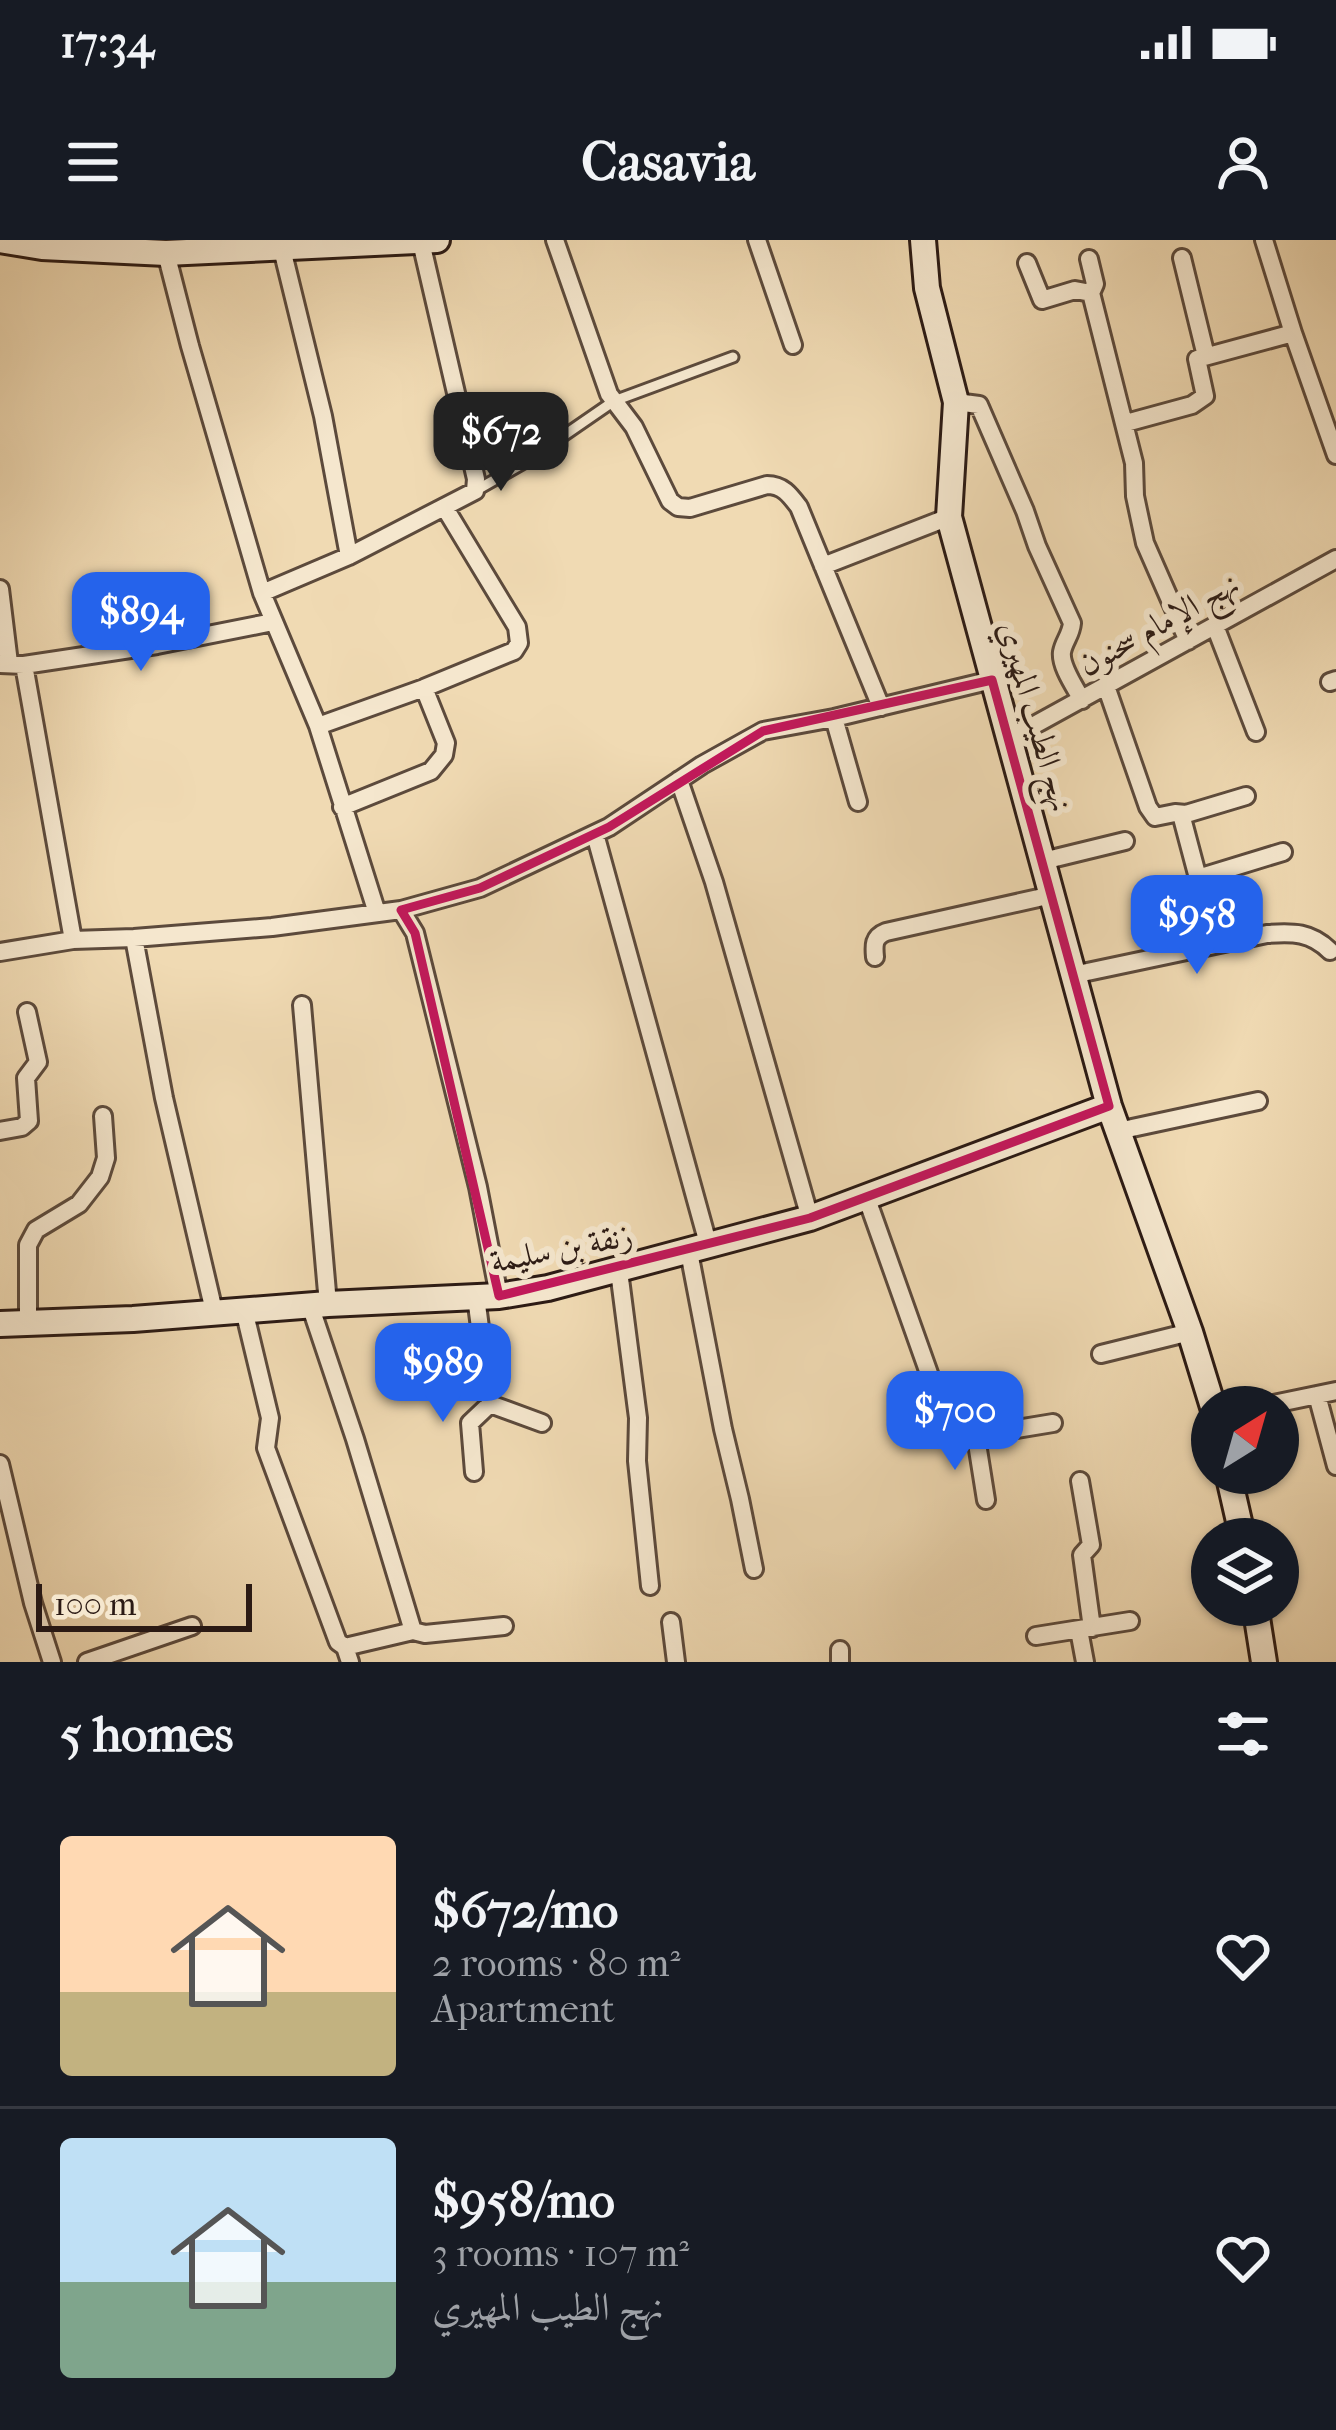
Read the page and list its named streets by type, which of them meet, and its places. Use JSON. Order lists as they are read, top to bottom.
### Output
{
  "streets": {
    "street": ["نهج الإمام سحنون", "نهج الطيب المهيري", "زنقة بن سليمة"]
  },
  "crossings": [
    ["نهج الإمام سحنون", "نهج الطيب المهيري"],
    ["نهج الطيب المهيري", "زنقة بن سليمة"]
  ],
  "scale_bar": "100 m",
  "north": "top right",
  "page": {
    "status": "17:34",
    "header": "Casavia",
    "price": [
      "$672",
      "$894",
      "$958",
      "$989",
      "$700"
    ],
    "scale": "100 m",
    "heading": "5 homes",
    "list": [
      {
        "name": "$672/mo",
        "note": "2 rooms · 80 m² · Apartment"
      },
      {
        "name": "$958/mo",
        "note": "3 rooms · 107 m² · نهج الطيب المهيري"
      }
    ]
  }
}
